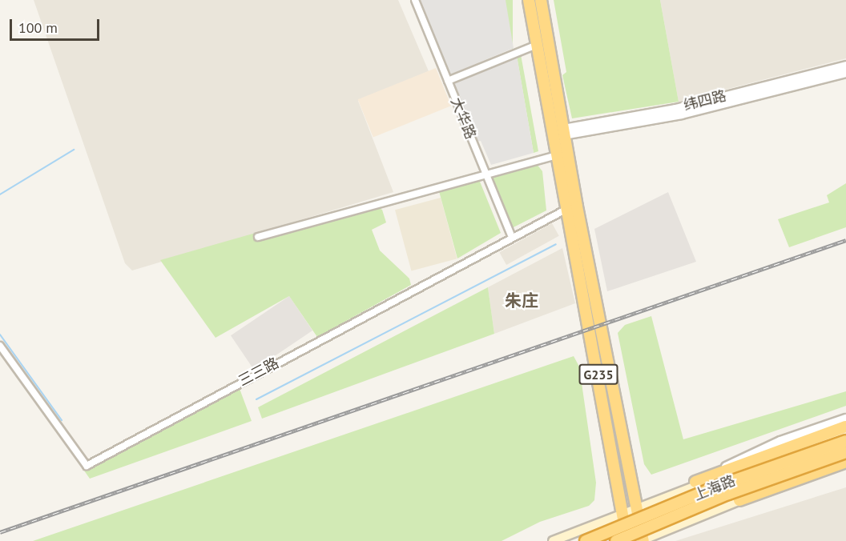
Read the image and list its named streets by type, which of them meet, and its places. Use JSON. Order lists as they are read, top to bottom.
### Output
{
  "streets": {
    "highway": ["G235", "上海路"],
    "street": ["纬四路", "大华路", "三三路"]
  },
  "crossings": [
    ["纬四路", "G235"],
    ["大华路", "三三路"],
    ["G235", "上海路"]
  ],
  "districts": ["朱庄"],
  "scale_bar": "100 m"
}
